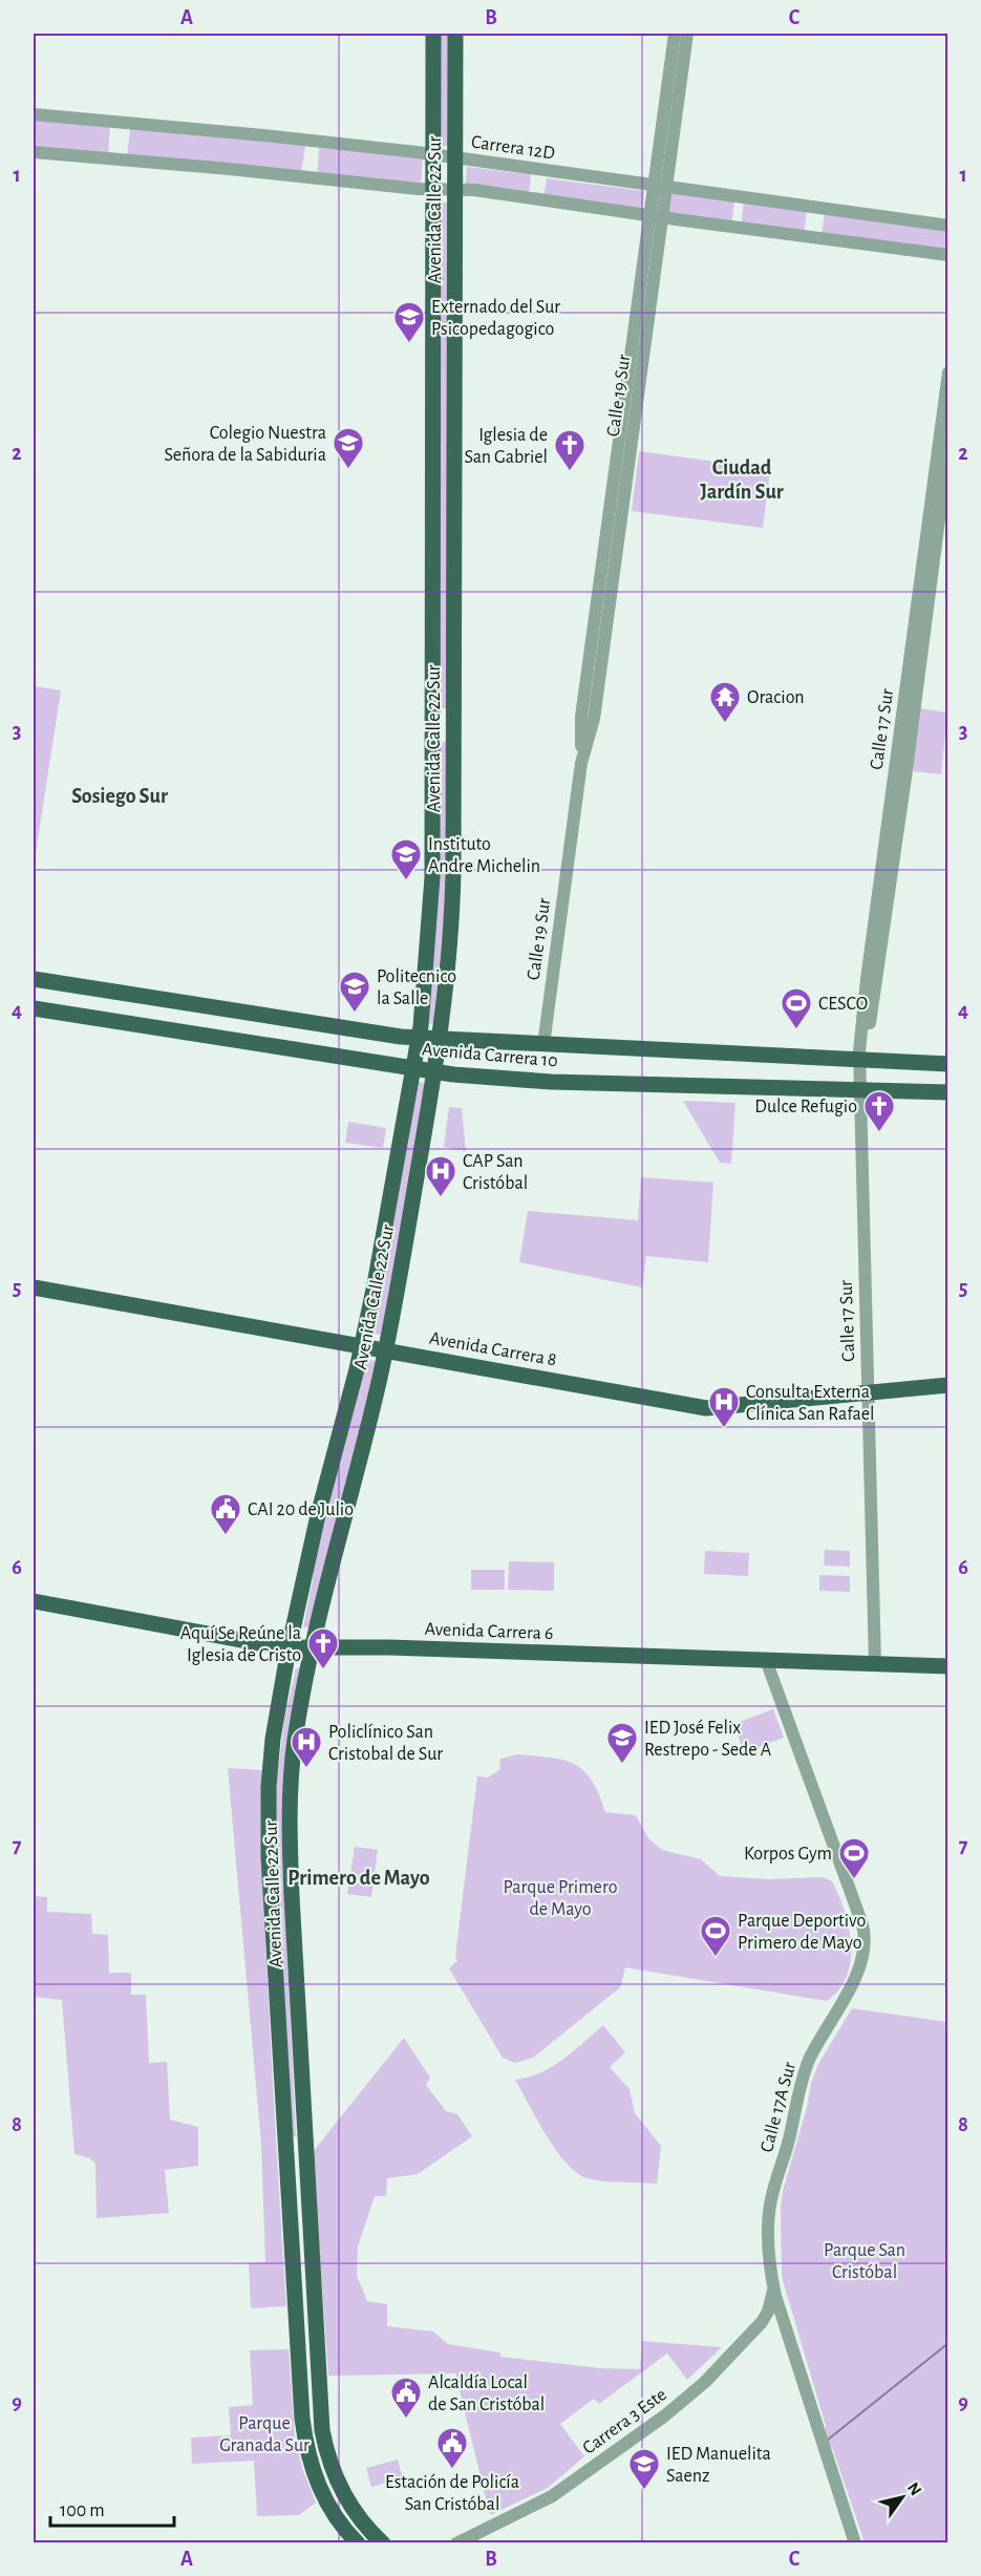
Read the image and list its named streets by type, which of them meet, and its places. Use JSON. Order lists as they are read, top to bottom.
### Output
{
  "streets": {
    "main road": [
      "Avenida Calle 22 Sur",
      "Avenida Carrera 10",
      "Avenida Carrera 8",
      "Avenida Carrera 6"
    ],
    "street": [
      "Carrera 12D",
      "Calle 19 Sur",
      "Calle 17 Sur",
      "Calle 17A Sur",
      "Carrera 3 Este"
    ]
  },
  "crossings": [
    ["Carrera 12D", "Avenida Calle 22 Sur"],
    ["Carrera 12D", "Calle 19 Sur"],
    ["Avenida Calle 22 Sur", "Avenida Carrera 10"],
    ["Avenida Calle 22 Sur", "Avenida Carrera 8"],
    ["Avenida Calle 22 Sur", "Avenida Carrera 6"],
    ["Calle 19 Sur", "Avenida Carrera 10"],
    ["Calle 17 Sur", "Avenida Carrera 10"],
    ["Calle 17 Sur", "Avenida Carrera 8"],
    ["Calle 17 Sur", "Avenida Carrera 6"],
    ["Avenida Carrera 6", "Calle 17A Sur"],
    ["Calle 17A Sur", "Carrera 3 Este"]
  ],
  "districts": ["Ciudad Jardín Sur", "Sosiego Sur", "Primero de Mayo"],
  "parks": ["Parque Primero de Mayo", "Parque San Cristóbal", "Parque Granada Sur"],
  "places": {
    "school or university": [
      "Externado del Sur Psicopedagogico",
      "Colegio Nuestra Señora de la Sabiduria",
      "Instituto Andre Michelin",
      "Politecnico la Salle",
      "IED José Felix Restrepo - Sede A",
      "IED Manuelita Saenz"
    ],
    "church": ["Iglesia de San Gabriel", "Dulce Refugio", "Aquí Se Reúne la Iglesia de Cristo"],
    "temple": ["Oracion"],
    "sports": ["CESCO", "Korpos Gym", "Parque Deportivo Primero de Mayo"],
    "hospital": ["CAP San Cristóbal", "Consulta Externa Clínica San Rafael", "Policlínico San Cristobal de Sur"],
    "public building": ["CAI 20 de Julio", "Alcaldía Local de San Cristóbal", "Estación de Policía San Cristóbal"]
  },
  "scale_bar": "100 m",
  "north": "top right",
  "grid": {
    "columns": ["A", "B", "C"],
    "rows": [
      "1",
      "2",
      "3",
      "4",
      "5",
      "6",
      "7",
      "8",
      "9"
    ]
  }
}
